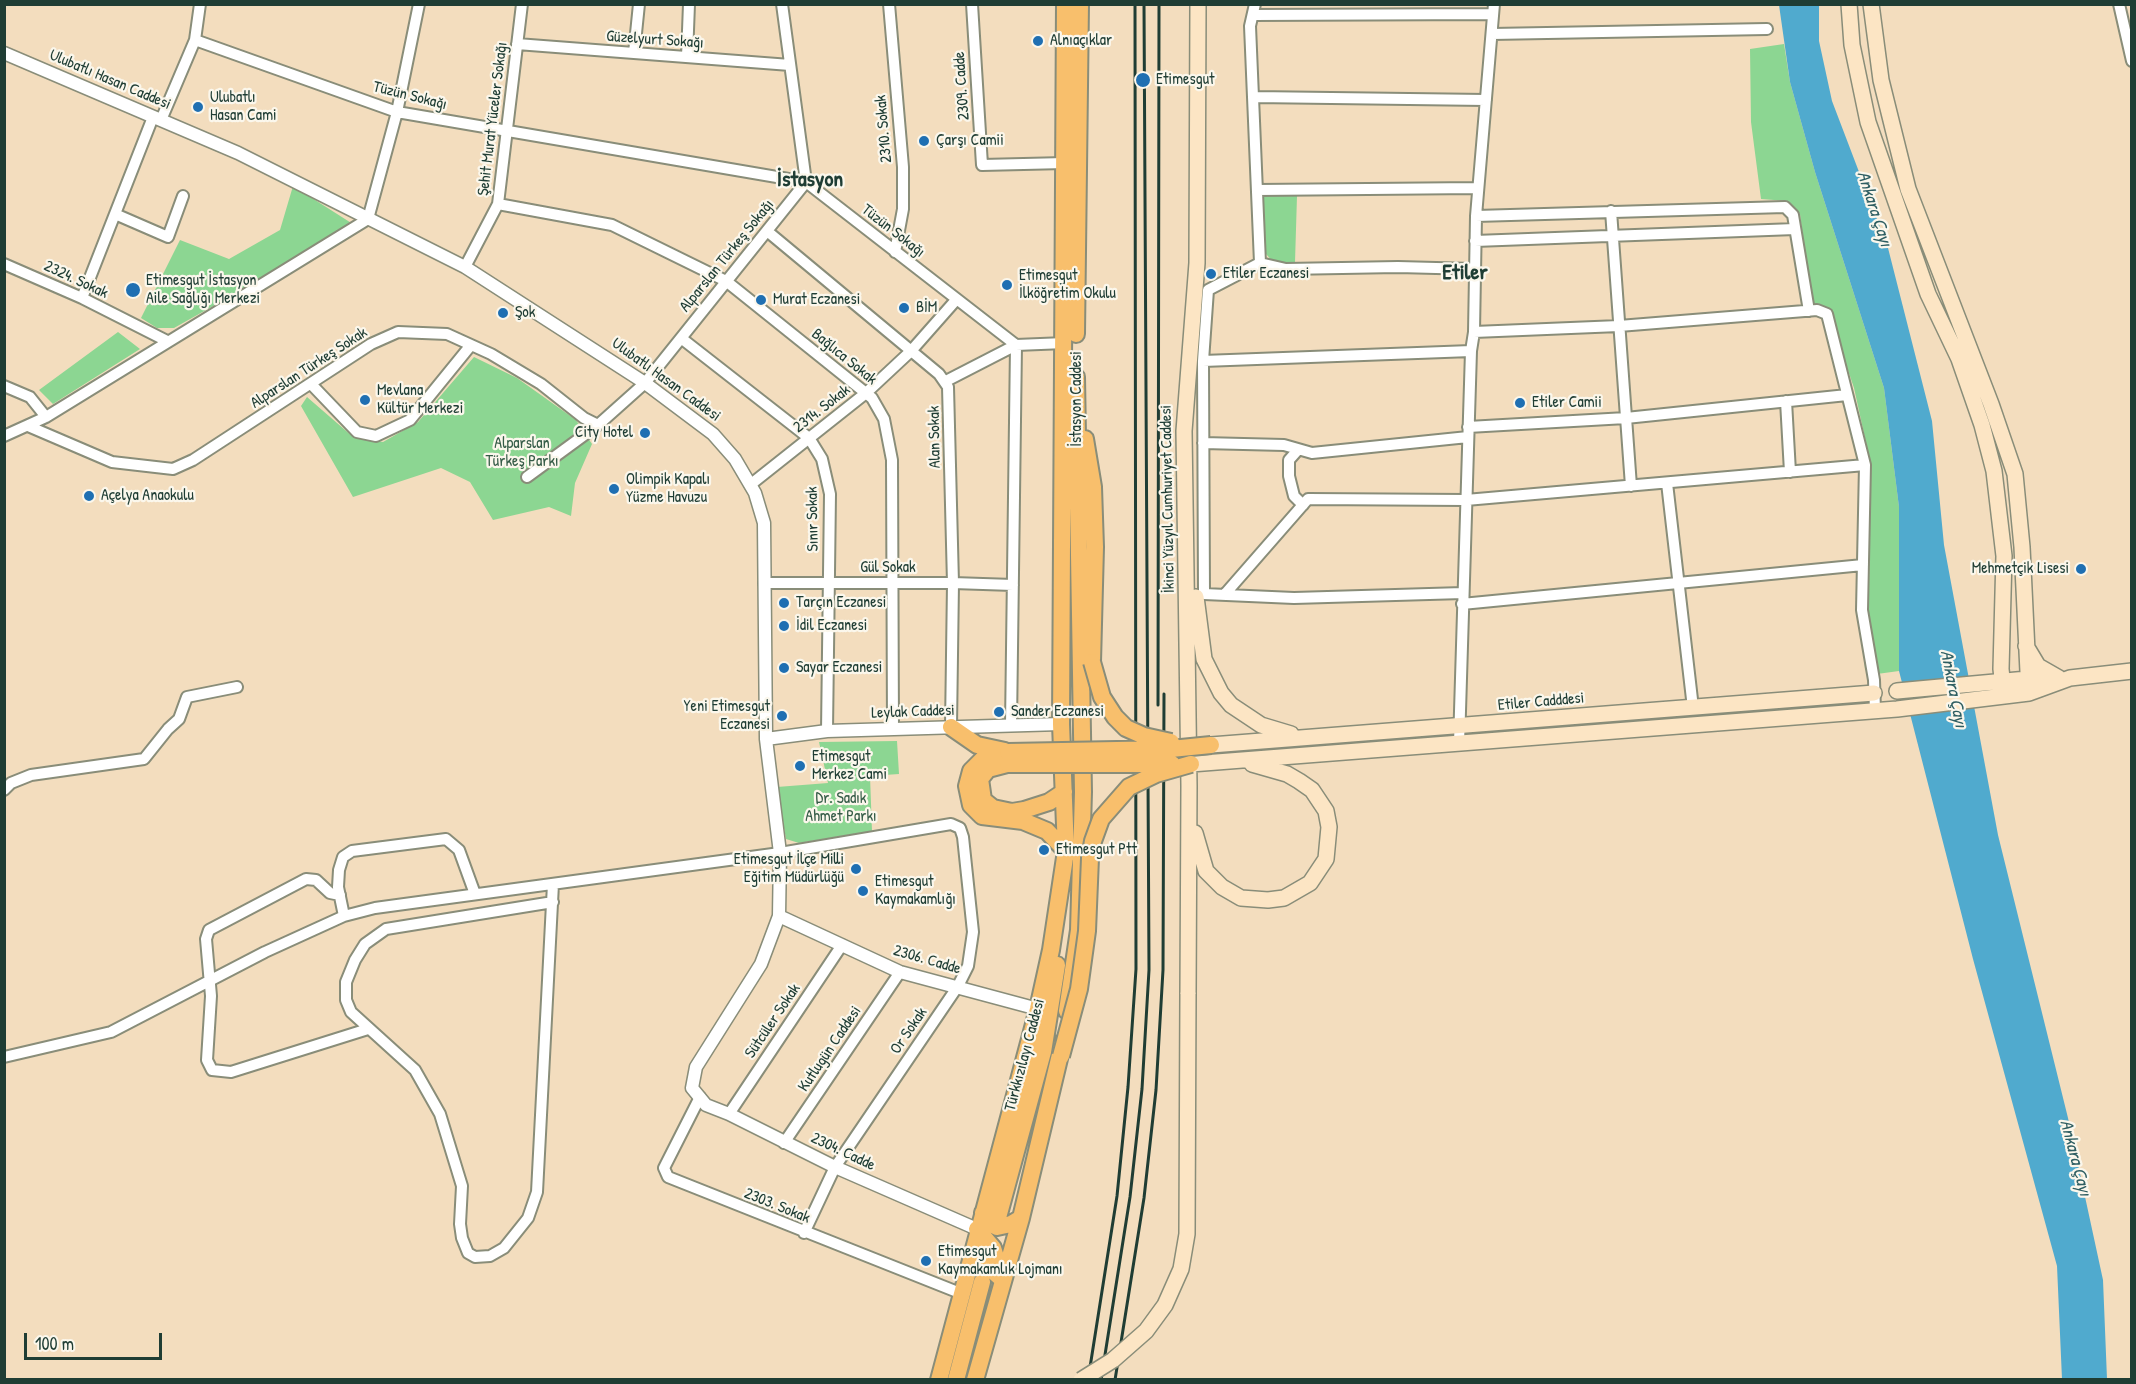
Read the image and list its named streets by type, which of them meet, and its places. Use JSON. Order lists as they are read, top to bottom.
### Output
{
  "streets": {
    "main road": [
      "İstasyon Caddesi",
      "İkinci Yüzyıl Cumhuriyet Caddesi",
      "Etiler Cadddesi",
      "Türkkızılayı Caddesi"
    ],
    "street": [
      "Güzelyurt Sokağı",
      "Ulubatlı Hasan Caddesi",
      "2309. Cadde",
      "Tüzün Sokağı",
      "Şehit Murat Yüceler Sokağı",
      "2310. Sokak",
      "Alparslan Türkeş Sokağı",
      "2324. Sokak",
      "Bağlıca Sokak",
      "Alparslan Türkeş Sokak",
      "2314. Sokak",
      "Alan Sokak",
      "Sınır Sokak",
      "Gül Sokak",
      "Leylak Caddesi",
      "2306. Cadde",
      "Sütcüler Sokak",
      "Or Sokak",
      "Kutlugün Caddesi",
      "2304. Cadde",
      "2303. Sokak"
    ]
  },
  "crossings": [
    ["Güzelyurt Sokağı", "Şehit Murat Yüceler Sokağı"],
    ["Ulubatlı Hasan Caddesi", "Şehit Murat Yüceler Sokağı"],
    ["Ulubatlı Hasan Caddesi", "Alparslan Türkeş Sokağı"],
    ["Ulubatlı Hasan Caddesi", "2314. Sokak"],
    ["Ulubatlı Hasan Caddesi", "Gül Sokak"],
    ["Ulubatlı Hasan Caddesi", "Leylak Caddesi"],
    ["Ulubatlı Hasan Caddesi", "2306. Cadde"],
    ["Ulubatlı Hasan Caddesi", "Or Sokak"],
    ["Ulubatlı Hasan Caddesi", "2304. Cadde"],
    ["Ulubatlı Hasan Caddesi", "2303. Sokak"],
    ["2309. Cadde", "İstasyon Caddesi"],
    ["Tüzün Sokağı", "Şehit Murat Yüceler Sokağı"],
    ["Tüzün Sokağı", "2310. Sokak"],
    ["Tüzün Sokağı", "Alparslan Türkeş Sokağı"],
    ["Tüzün Sokağı", "2314. Sokak"],
    ["Şehit Murat Yüceler Sokağı", "Bağlıca Sokak"],
    ["Alparslan Türkeş Sokağı", "Bağlıca Sokak"],
    ["Alparslan Türkeş Sokağı", "Alparslan Türkeş Sokak"],
    ["Alparslan Türkeş Sokağı", "Alan Sokak"],
    ["Alparslan Türkeş Sokağı", "Sınır Sokak"],
    ["Bağlıca Sokak", "2314. Sokak"],
    ["Bağlıca Sokak", "Gül Sokak"],
    ["Bağlıca Sokak", "Leylak Caddesi"],
    ["İstasyon Caddesi", "Leylak Caddesi"],
    ["İstasyon Caddesi", "Türkkızılayı Caddesi"],
    ["2314. Sokak", "Alan Sokak"],
    ["2314. Sokak", "Sınır Sokak"],
    ["Alan Sokak", "Gül Sokak"],
    ["Alan Sokak", "Leylak Caddesi"],
    ["Sınır Sokak", "Gül Sokak"],
    ["Sınır Sokak", "Leylak Caddesi"],
    ["Leylak Caddesi", "Türkkızılayı Caddesi"],
    ["2306. Cadde", "Sütcüler Sokak"],
    ["2306. Cadde", "Or Sokak"],
    ["2306. Cadde", "Kutlugün Caddesi"],
    ["2306. Cadde", "Türkkızılayı Caddesi"],
    ["Sütcüler Sokak", "2304. Cadde"],
    ["Or Sokak", "2304. Cadde"],
    ["Or Sokak", "2303. Sokak"],
    ["Kutlugün Caddesi", "2304. Cadde"],
    ["Türkkızılayı Caddesi", "2304. Cadde"],
    ["Türkkızılayı Caddesi", "2303. Sokak"],
    ["2304. Cadde", "2303. Sokak"]
  ],
  "districts": ["İstasyon", "Etiler"],
  "water": ["Ankara Çayı"],
  "parks": ["Alparslan Türkeş Parkı", "Dr. Sadık Ahmet Parkı"],
  "places": [
    "Alnıaçıklar",
    "Etimesgut",
    "Ulubatlı Hasan Cami",
    "Çarşı Camii",
    "Etiler Eczanesi",
    "Etimesgut İlköğretim Okulu",
    "Etimesgut İstasyon Aile Sağlığı Merkezi",
    "Murat Eczanesi",
    "BİM",
    "Şok",
    "Mevlana Kültür Merkezi",
    "Etiler Camii",
    "City Hotel",
    "Olimpik Kapalı Yüzme Havuzu",
    "Açelya Anaokulu",
    "Mehmetçik Lisesi",
    "Tarçın Eczanesi",
    "İdil Eczanesi",
    "Sayar Eczanesi",
    "Sander Eczanesi",
    "Yeni Etimesgut Eczanesi",
    "Etimesgut Merkez Cami",
    "Etimesgut Ptt",
    "Etimesgut İlçe Milli Eğitim Müdürlüğü",
    "Etimesgut Kaymakamlığı",
    "Etimesgut Kaymakamlık Lojmanı"
  ],
  "scale_bar": "100 m"
}
